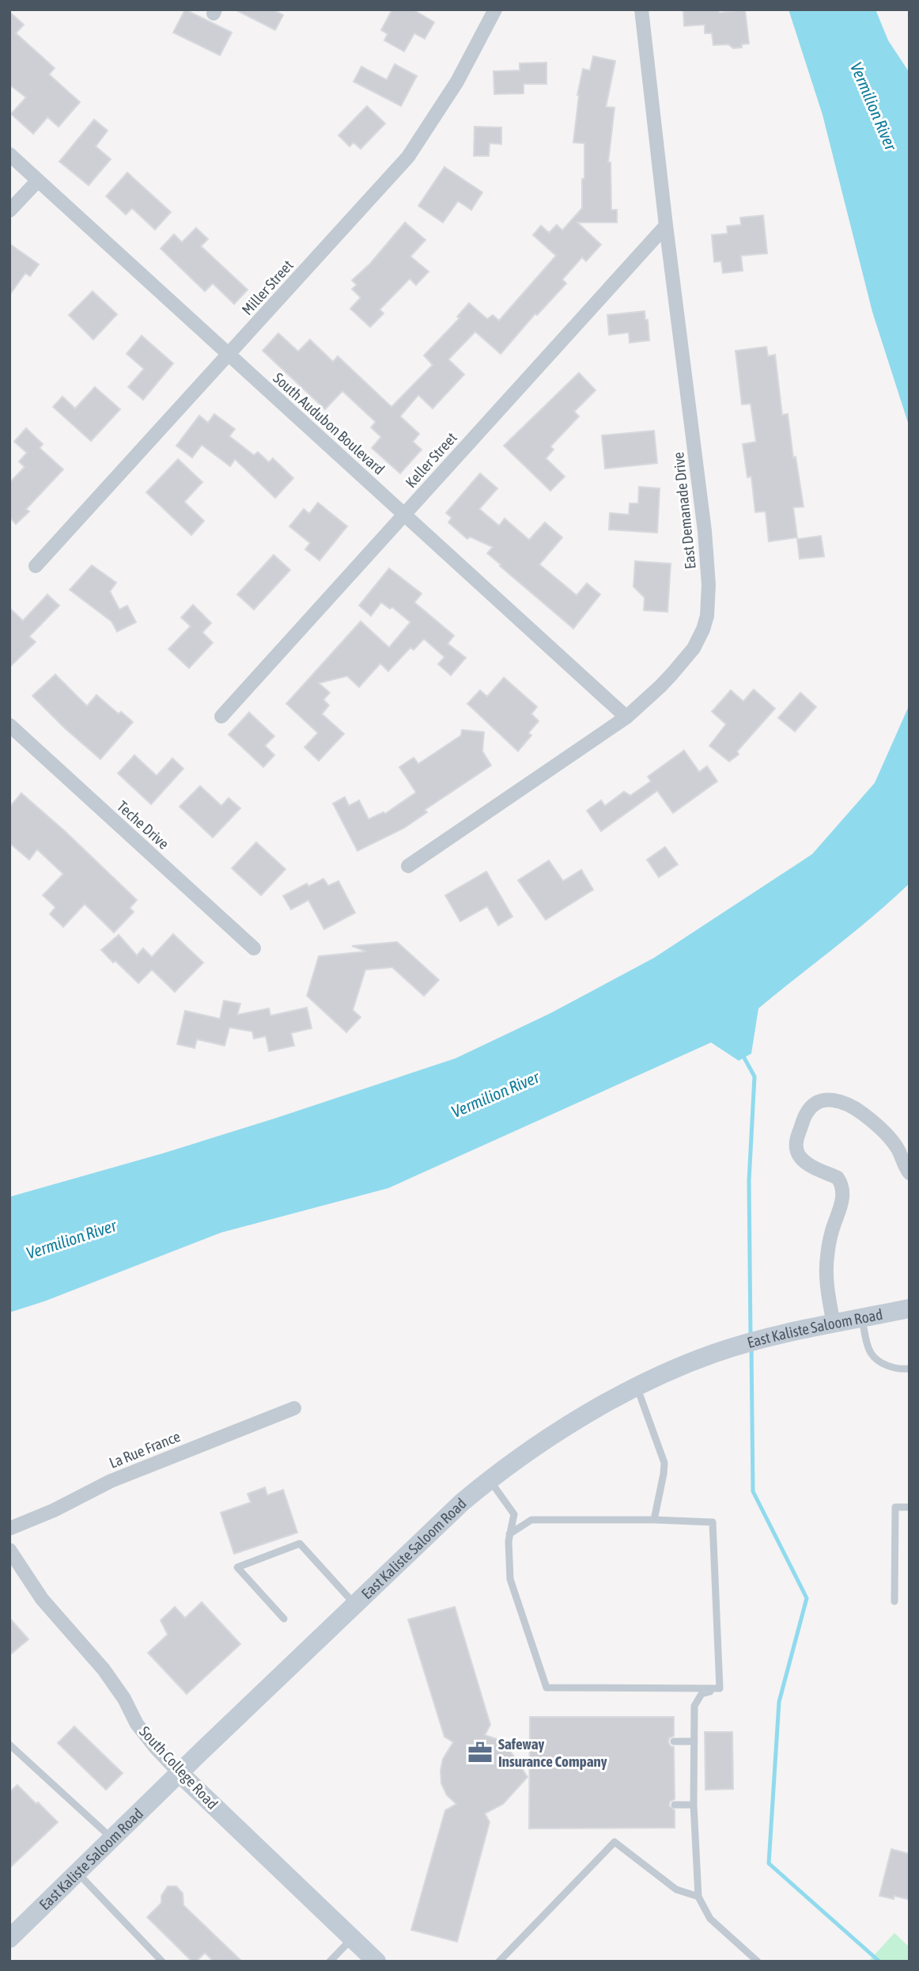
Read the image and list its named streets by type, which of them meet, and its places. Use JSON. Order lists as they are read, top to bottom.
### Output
{
  "streets": {
    "main road": ["East Kaliste Saloom Road", "South College Road"],
    "street": [
      "Miller Street",
      "South Audubon Boulevard",
      "Keller Street",
      "East Demanade Drive",
      "Teche Drive",
      "La Rue France"
    ]
  },
  "crossings": [
    ["Miller Street", "South Audubon Boulevard"],
    ["South Audubon Boulevard", "Keller Street"],
    ["South Audubon Boulevard", "East Demanade Drive"],
    ["Keller Street", "East Demanade Drive"],
    ["East Kaliste Saloom Road", "South College Road"]
  ],
  "water": ["Vermilion River"],
  "places": {
    "office": ["Safeway Insurance Company"]
  }
}
